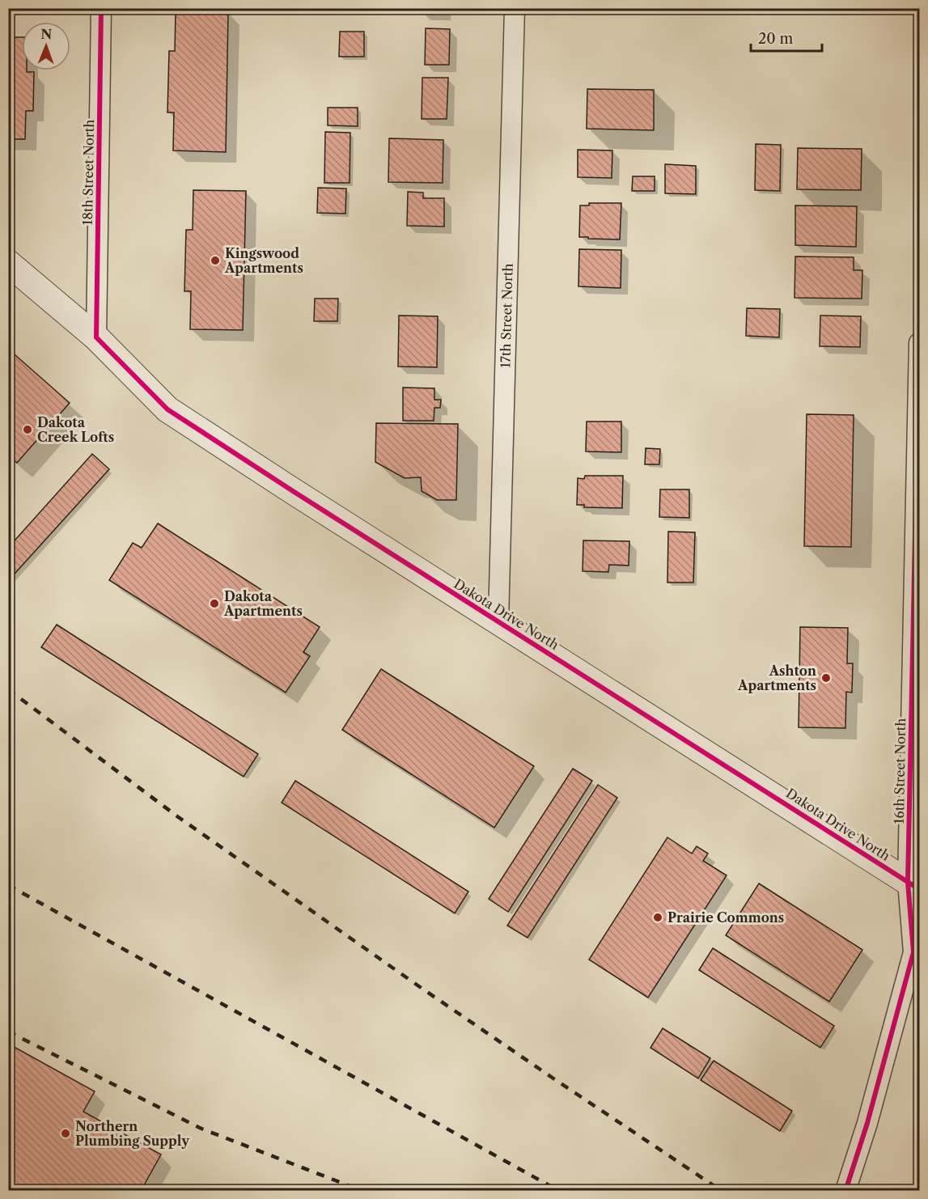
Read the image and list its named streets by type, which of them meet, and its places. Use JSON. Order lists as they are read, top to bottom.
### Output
{
  "streets": {
    "street": [
      "18th Street North",
      "17th Street North",
      "Dakota Drive North",
      "16th Street North"
    ]
  },
  "crossings": [
    ["18th Street North", "Dakota Drive North"],
    ["17th Street North", "Dakota Drive North"],
    ["Dakota Drive North", "16th Street North"]
  ],
  "places": [
    "Kingswood Apartments",
    "Dakota Creek Lofts",
    "Dakota Apartments",
    "Ashton Apartments",
    "Prairie Commons",
    "Northern Plumbing Supply"
  ],
  "scale_bar": "20 m",
  "north": "top"
}
